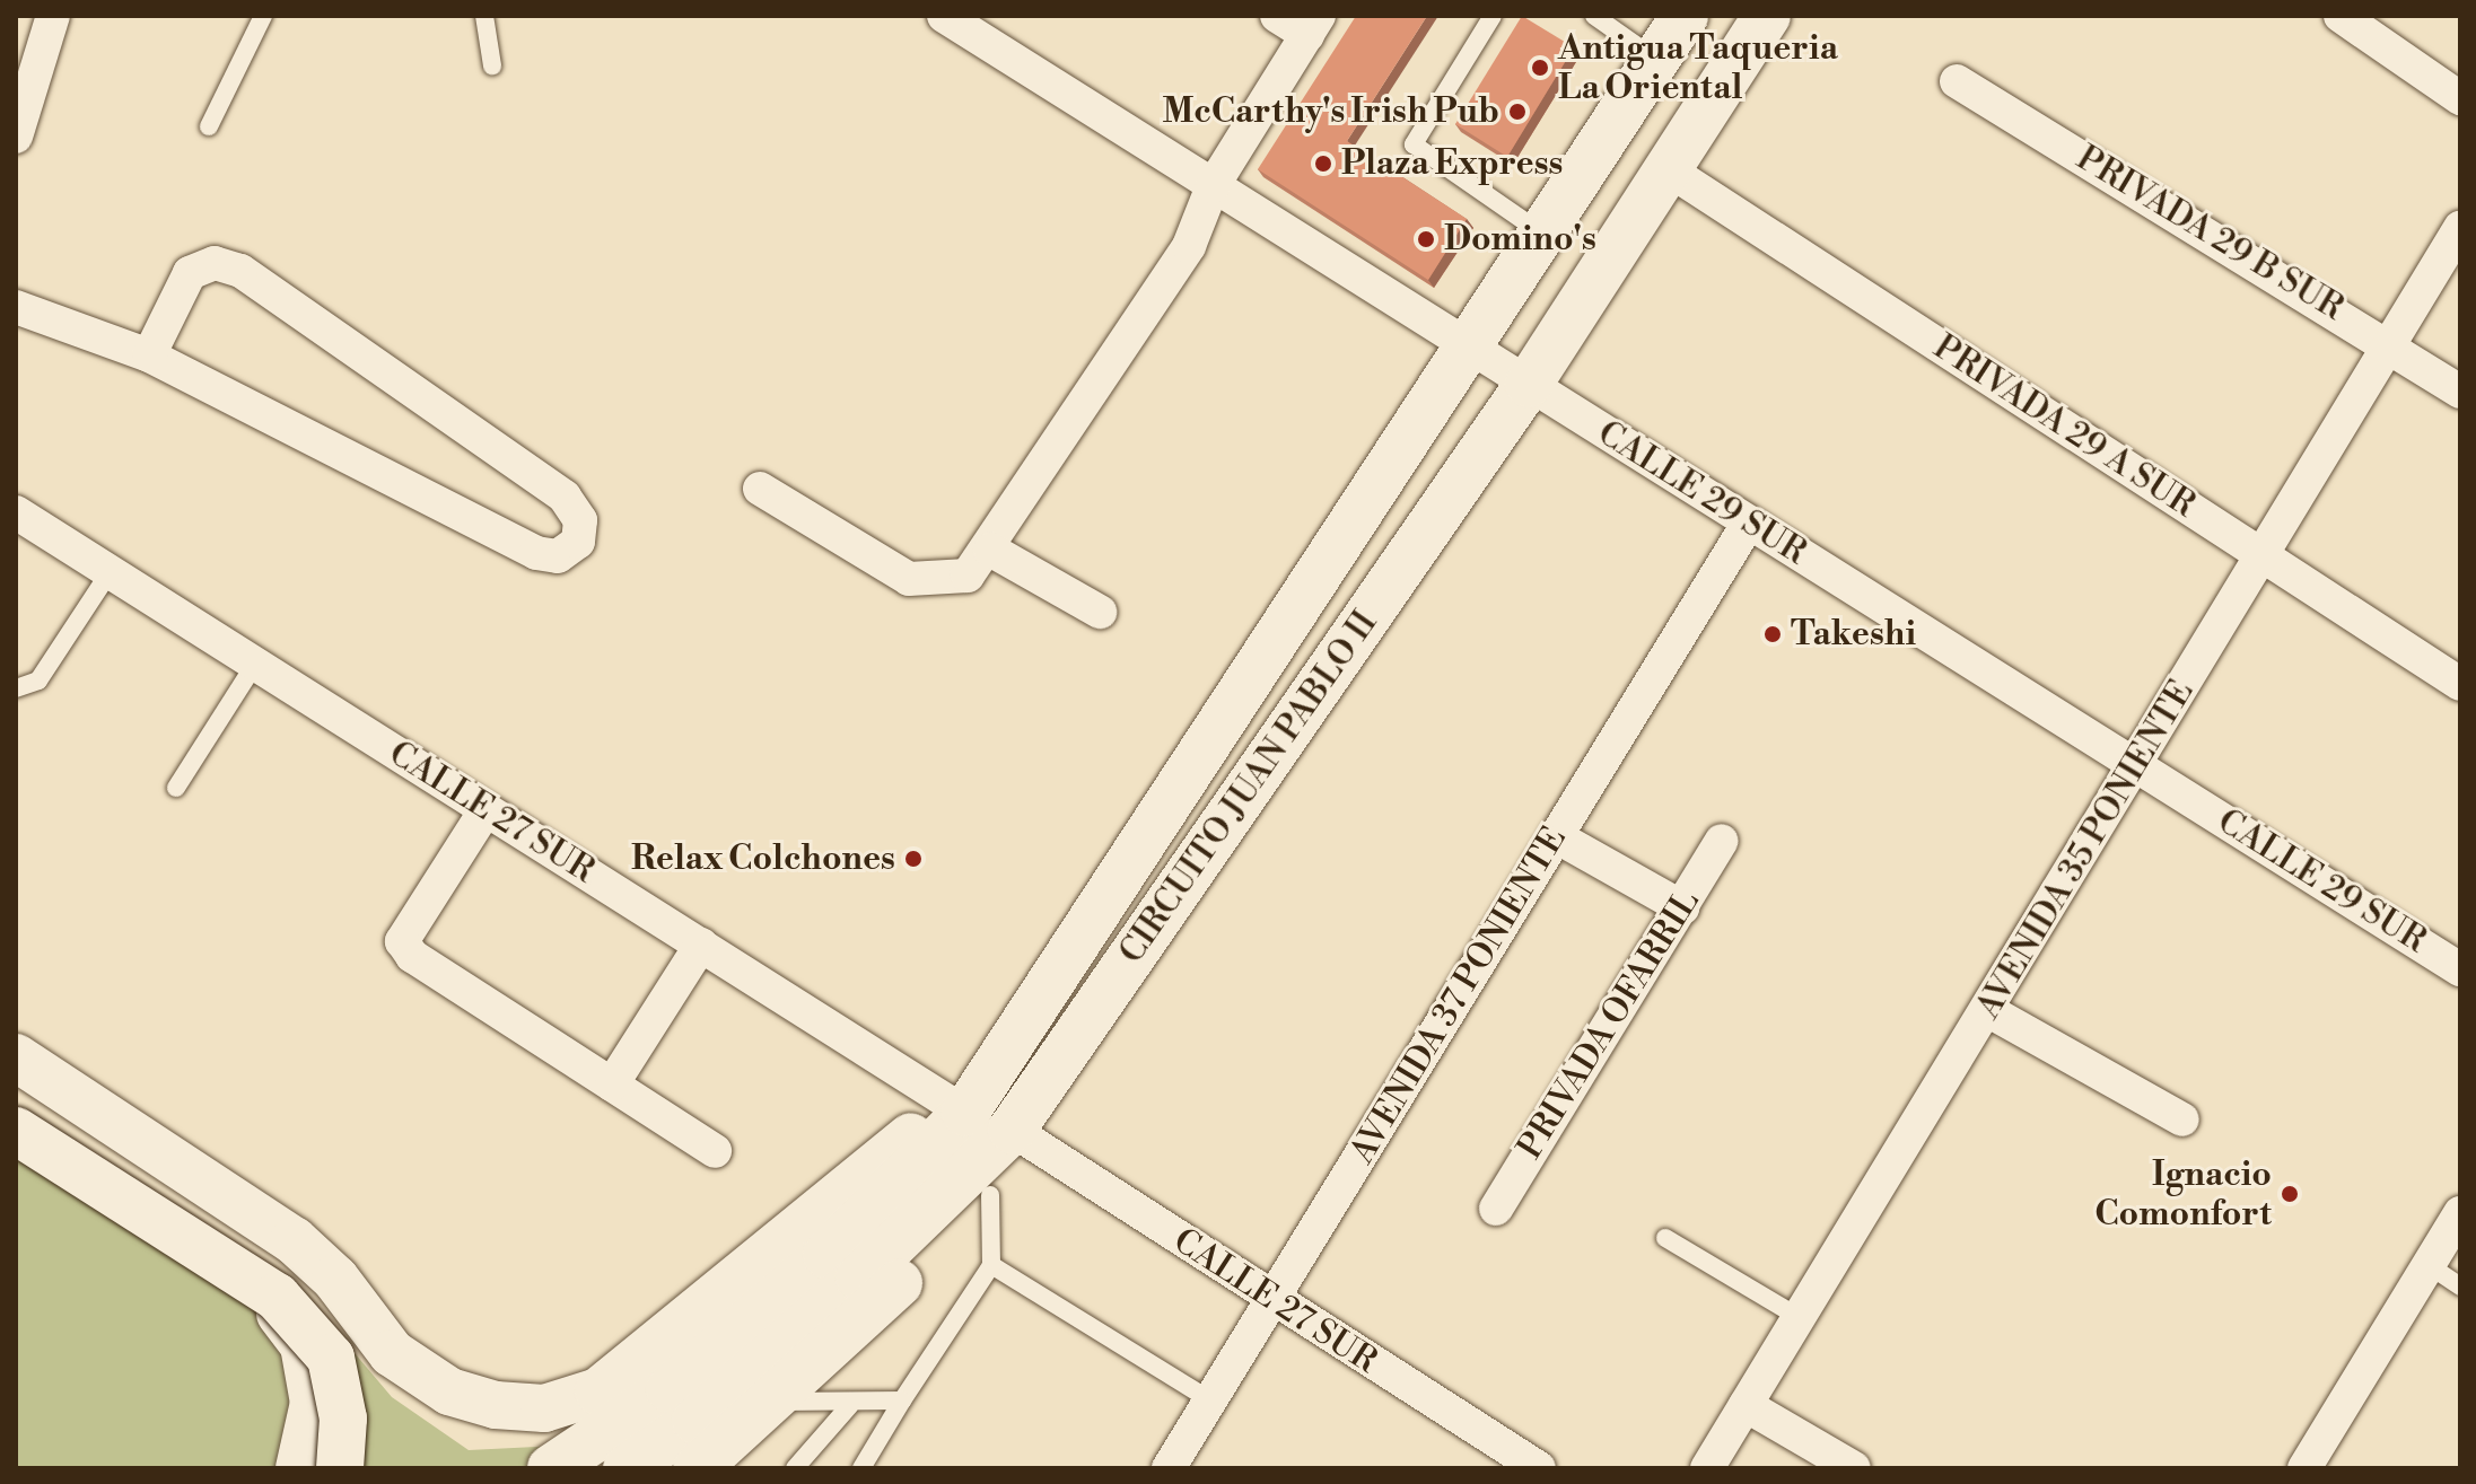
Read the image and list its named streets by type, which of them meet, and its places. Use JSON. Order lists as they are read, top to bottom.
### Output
{
  "streets": {
    "main road": ["CIRCUITO JUAN PABLO II"],
    "street": [
      "PRIVADA 29 B SUR",
      "PRIVADA 29 A SUR",
      "CALLE 29 SUR",
      "CALLE 27 SUR",
      "AVENIDA 35 PONIENTE",
      "AVENIDA 37 PONIENTE",
      "PRIVADA OFARRIL"
    ]
  },
  "crossings": [
    ["PRIVADA 29 B SUR", "AVENIDA 35 PONIENTE"],
    ["PRIVADA 29 A SUR", "CIRCUITO JUAN PABLO II"],
    ["PRIVADA 29 A SUR", "AVENIDA 35 PONIENTE"],
    ["CALLE 29 SUR", "CIRCUITO JUAN PABLO II"],
    ["CALLE 29 SUR", "AVENIDA 35 PONIENTE"],
    ["CALLE 29 SUR", "AVENIDA 37 PONIENTE"],
    ["CIRCUITO JUAN PABLO II", "CALLE 27 SUR"],
    ["CALLE 27 SUR", "AVENIDA 37 PONIENTE"]
  ],
  "places": [
    "Antigua Taqueria La Oriental",
    "McCarthy's Irish Pub",
    "Plaza Express",
    "Domino's",
    "Takeshi",
    "Relax Colchones",
    "Ignacio Comonfort"
  ]
}
